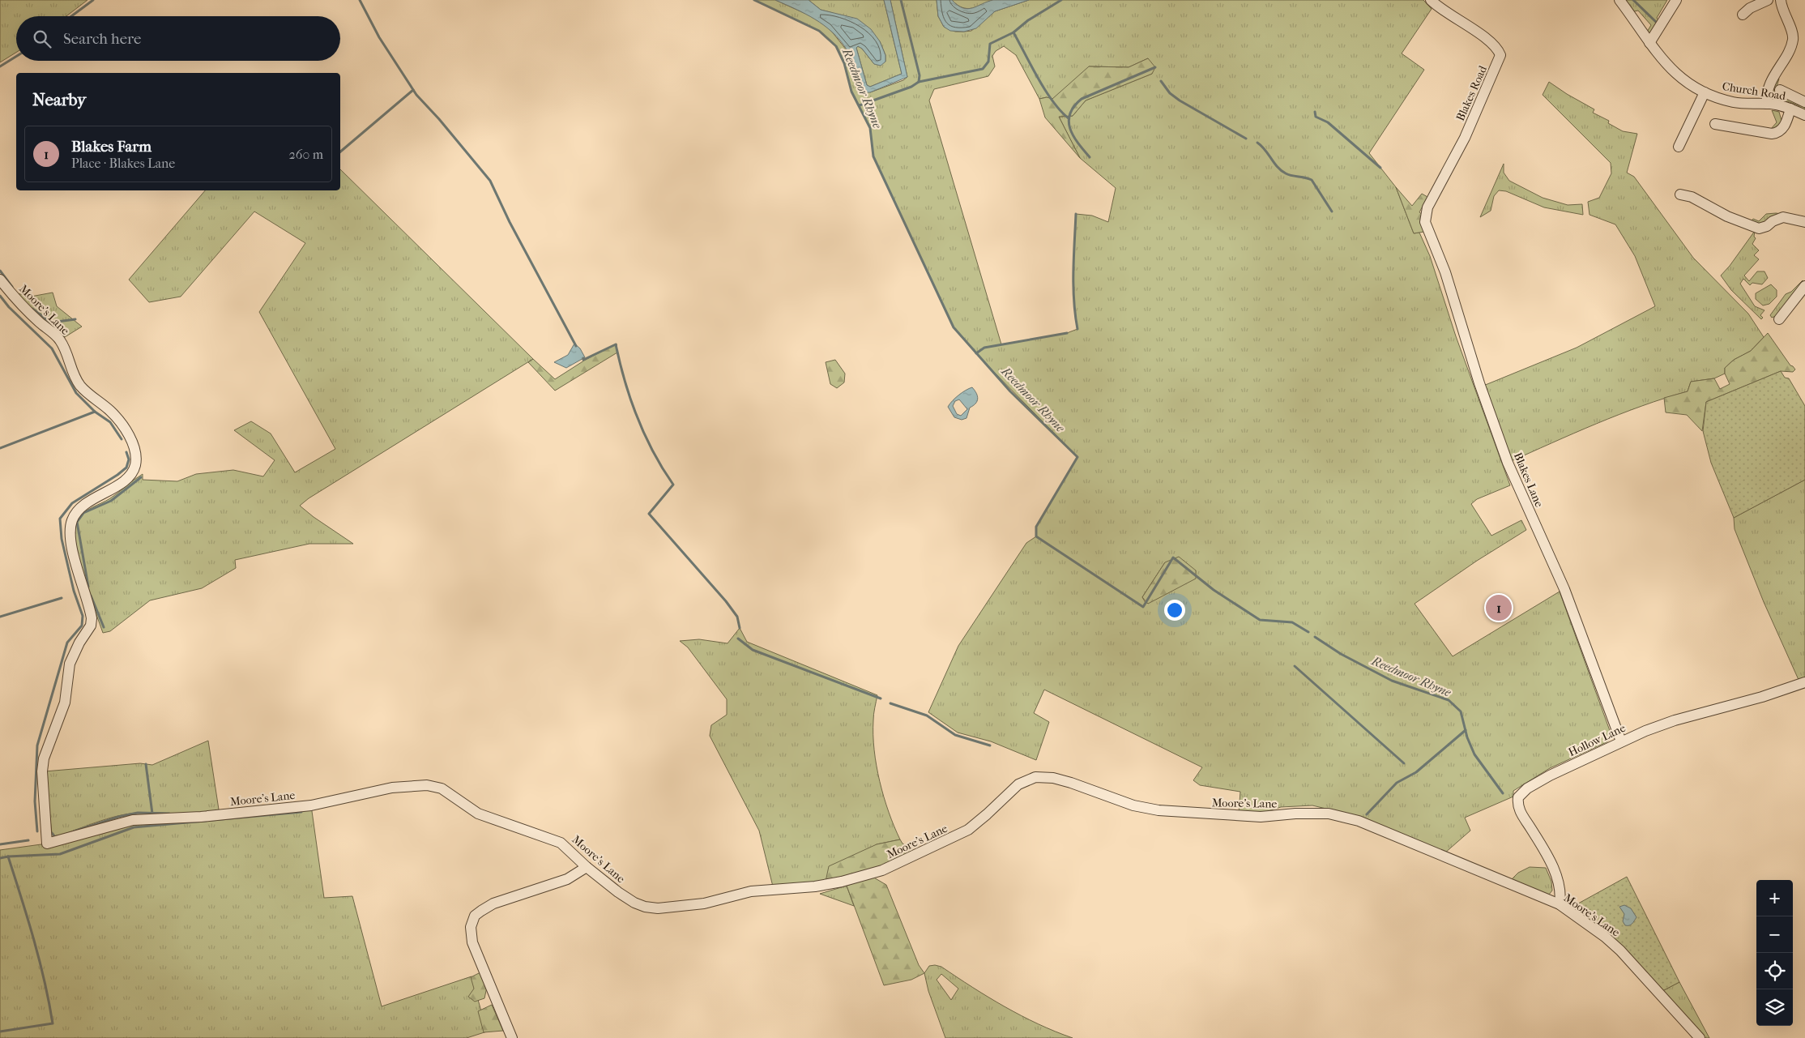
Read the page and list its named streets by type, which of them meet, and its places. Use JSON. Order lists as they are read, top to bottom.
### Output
{
  "streets": {
    "street": [
      "Church Road",
      "Blakes Road",
      "Moore's Lane",
      "Blakes Lane",
      "Hollow Lane"
    ]
  },
  "crossings": [
    ["Blakes Road", "Blakes Lane"],
    ["Moore's Lane", "Hollow Lane"],
    ["Blakes Lane", "Hollow Lane"]
  ],
  "water": ["Reedmoor Rhyne"],
  "page": {
    "search": "Search here",
    "heading": "Nearby",
    "list": [
      {
        "mark": "1",
        "name": "Blakes Farm",
        "note": "Place · Blakes Lane",
        "value": "260 m"
      }
    ],
    "pins": "1",
    "map_buttons": ["+", "−"]
  }
}
